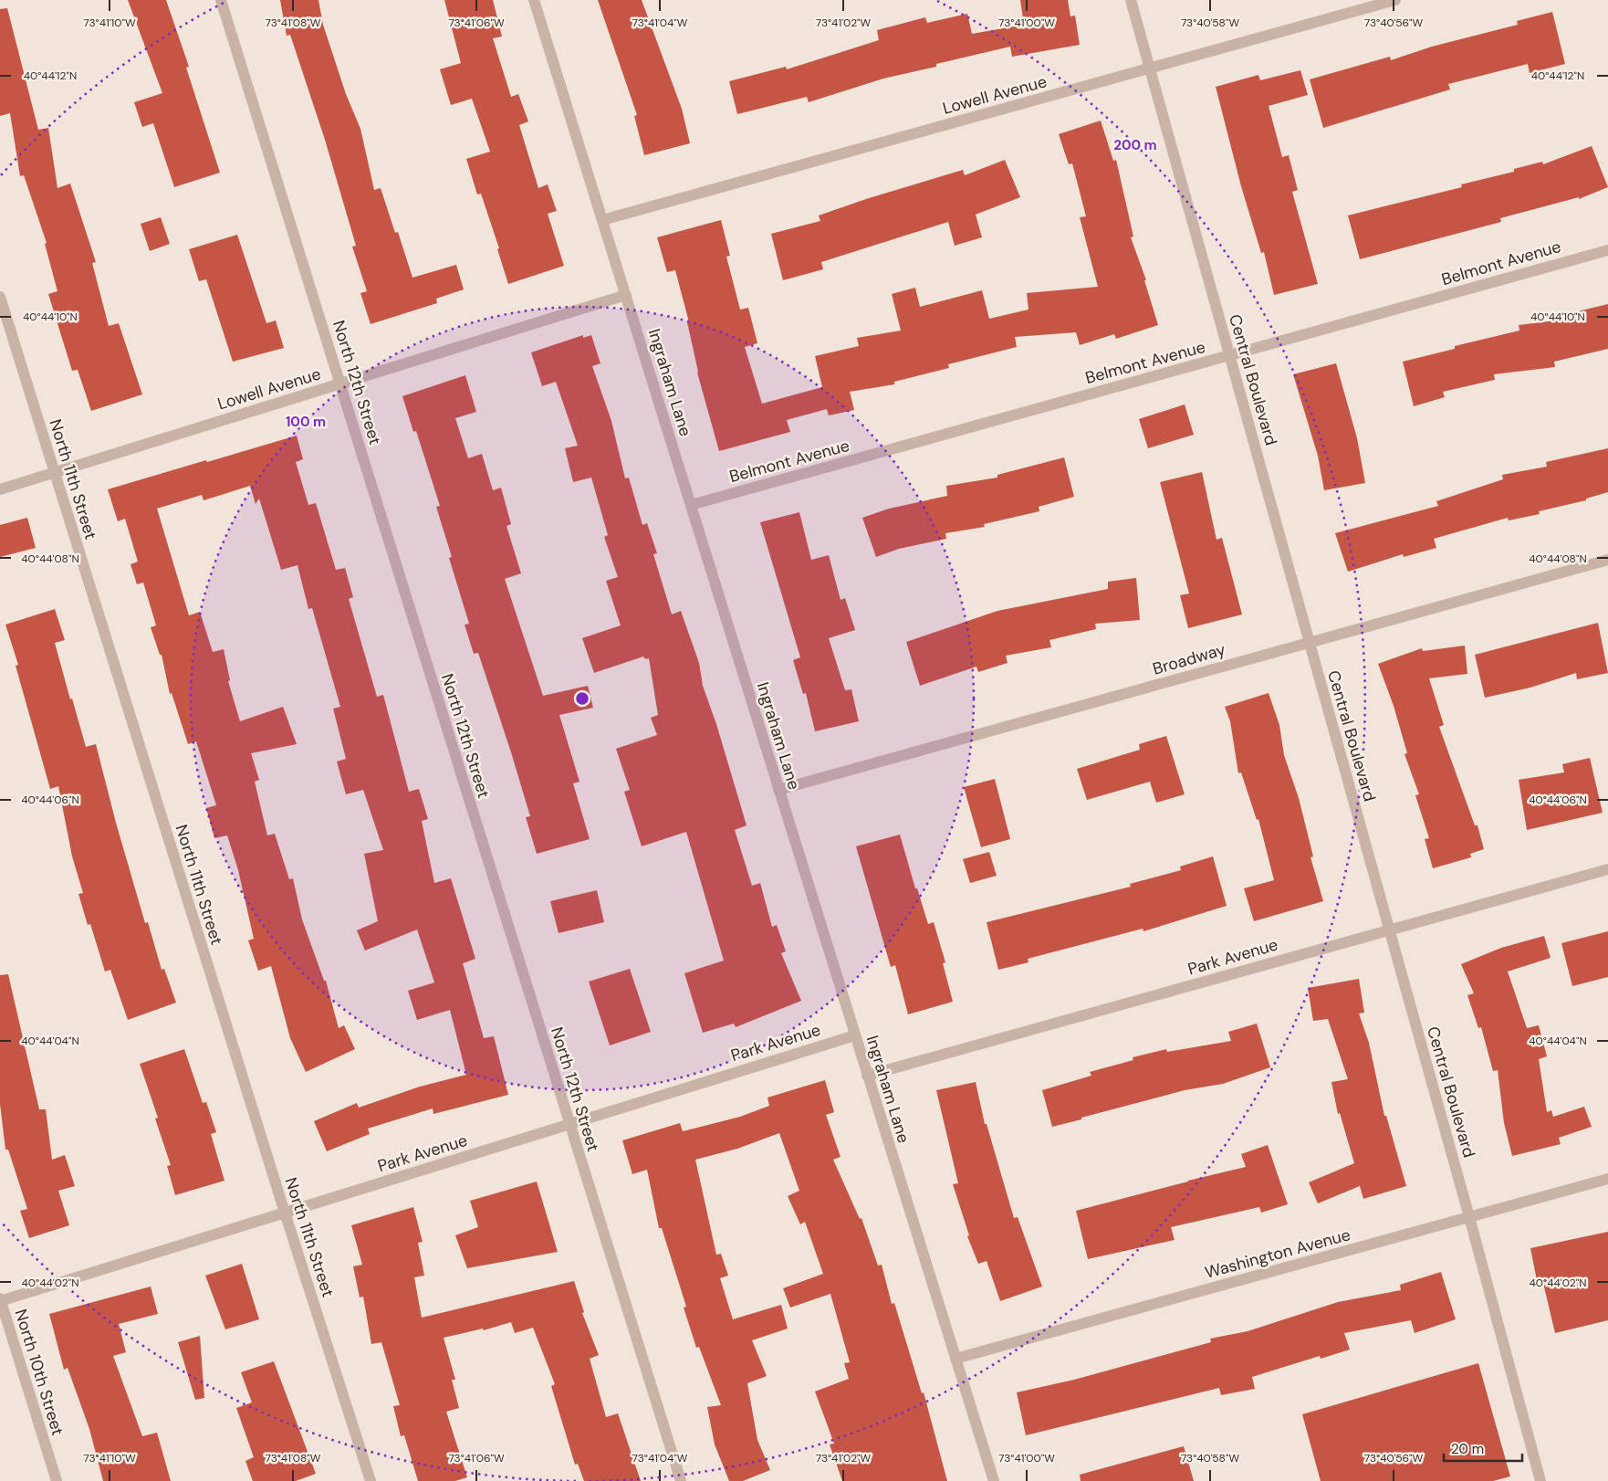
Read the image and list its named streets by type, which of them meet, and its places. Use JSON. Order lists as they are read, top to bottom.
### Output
{
  "streets": {
    "street": [
      "Lowell Avenue",
      "Belmont Avenue",
      "Central Boulevard",
      "North 12th Street",
      "Ingraham Lane",
      "North 11th Street",
      "Broadway",
      "Park Avenue",
      "Washington Avenue",
      "North 10th Street"
    ]
  },
  "crossings": [
    ["Lowell Avenue", "Central Boulevard"],
    ["Lowell Avenue", "North 12th Street"],
    ["Lowell Avenue", "Ingraham Lane"],
    ["Lowell Avenue", "North 11th Street"],
    ["Belmont Avenue", "Central Boulevard"],
    ["Belmont Avenue", "Ingraham Lane"],
    ["Central Boulevard", "Broadway"],
    ["Central Boulevard", "Park Avenue"],
    ["Central Boulevard", "Washington Avenue"],
    ["North 12th Street", "Park Avenue"],
    ["Ingraham Lane", "Broadway"],
    ["Ingraham Lane", "Park Avenue"],
    ["Ingraham Lane", "Washington Avenue"],
    ["North 11th Street", "Park Avenue"],
    ["Park Avenue", "North 10th Street"]
  ],
  "scale_bar": "20 m",
  "coordinates": [
    "73°41'10\"W",
    "73°41'08\"W",
    "73°41'06\"W",
    "73°41'04\"W",
    "73°41'02\"W",
    "73°41'00\"W",
    "73°40'58\"W",
    "73°40'56\"W",
    "40°44'12\"N",
    "40°44'10\"N",
    "40°44'08\"N",
    "40°44'06\"N",
    "40°44'04\"N",
    "40°44'02\"N"
  ],
  "rings": ["200 m", "100 m"]
}
